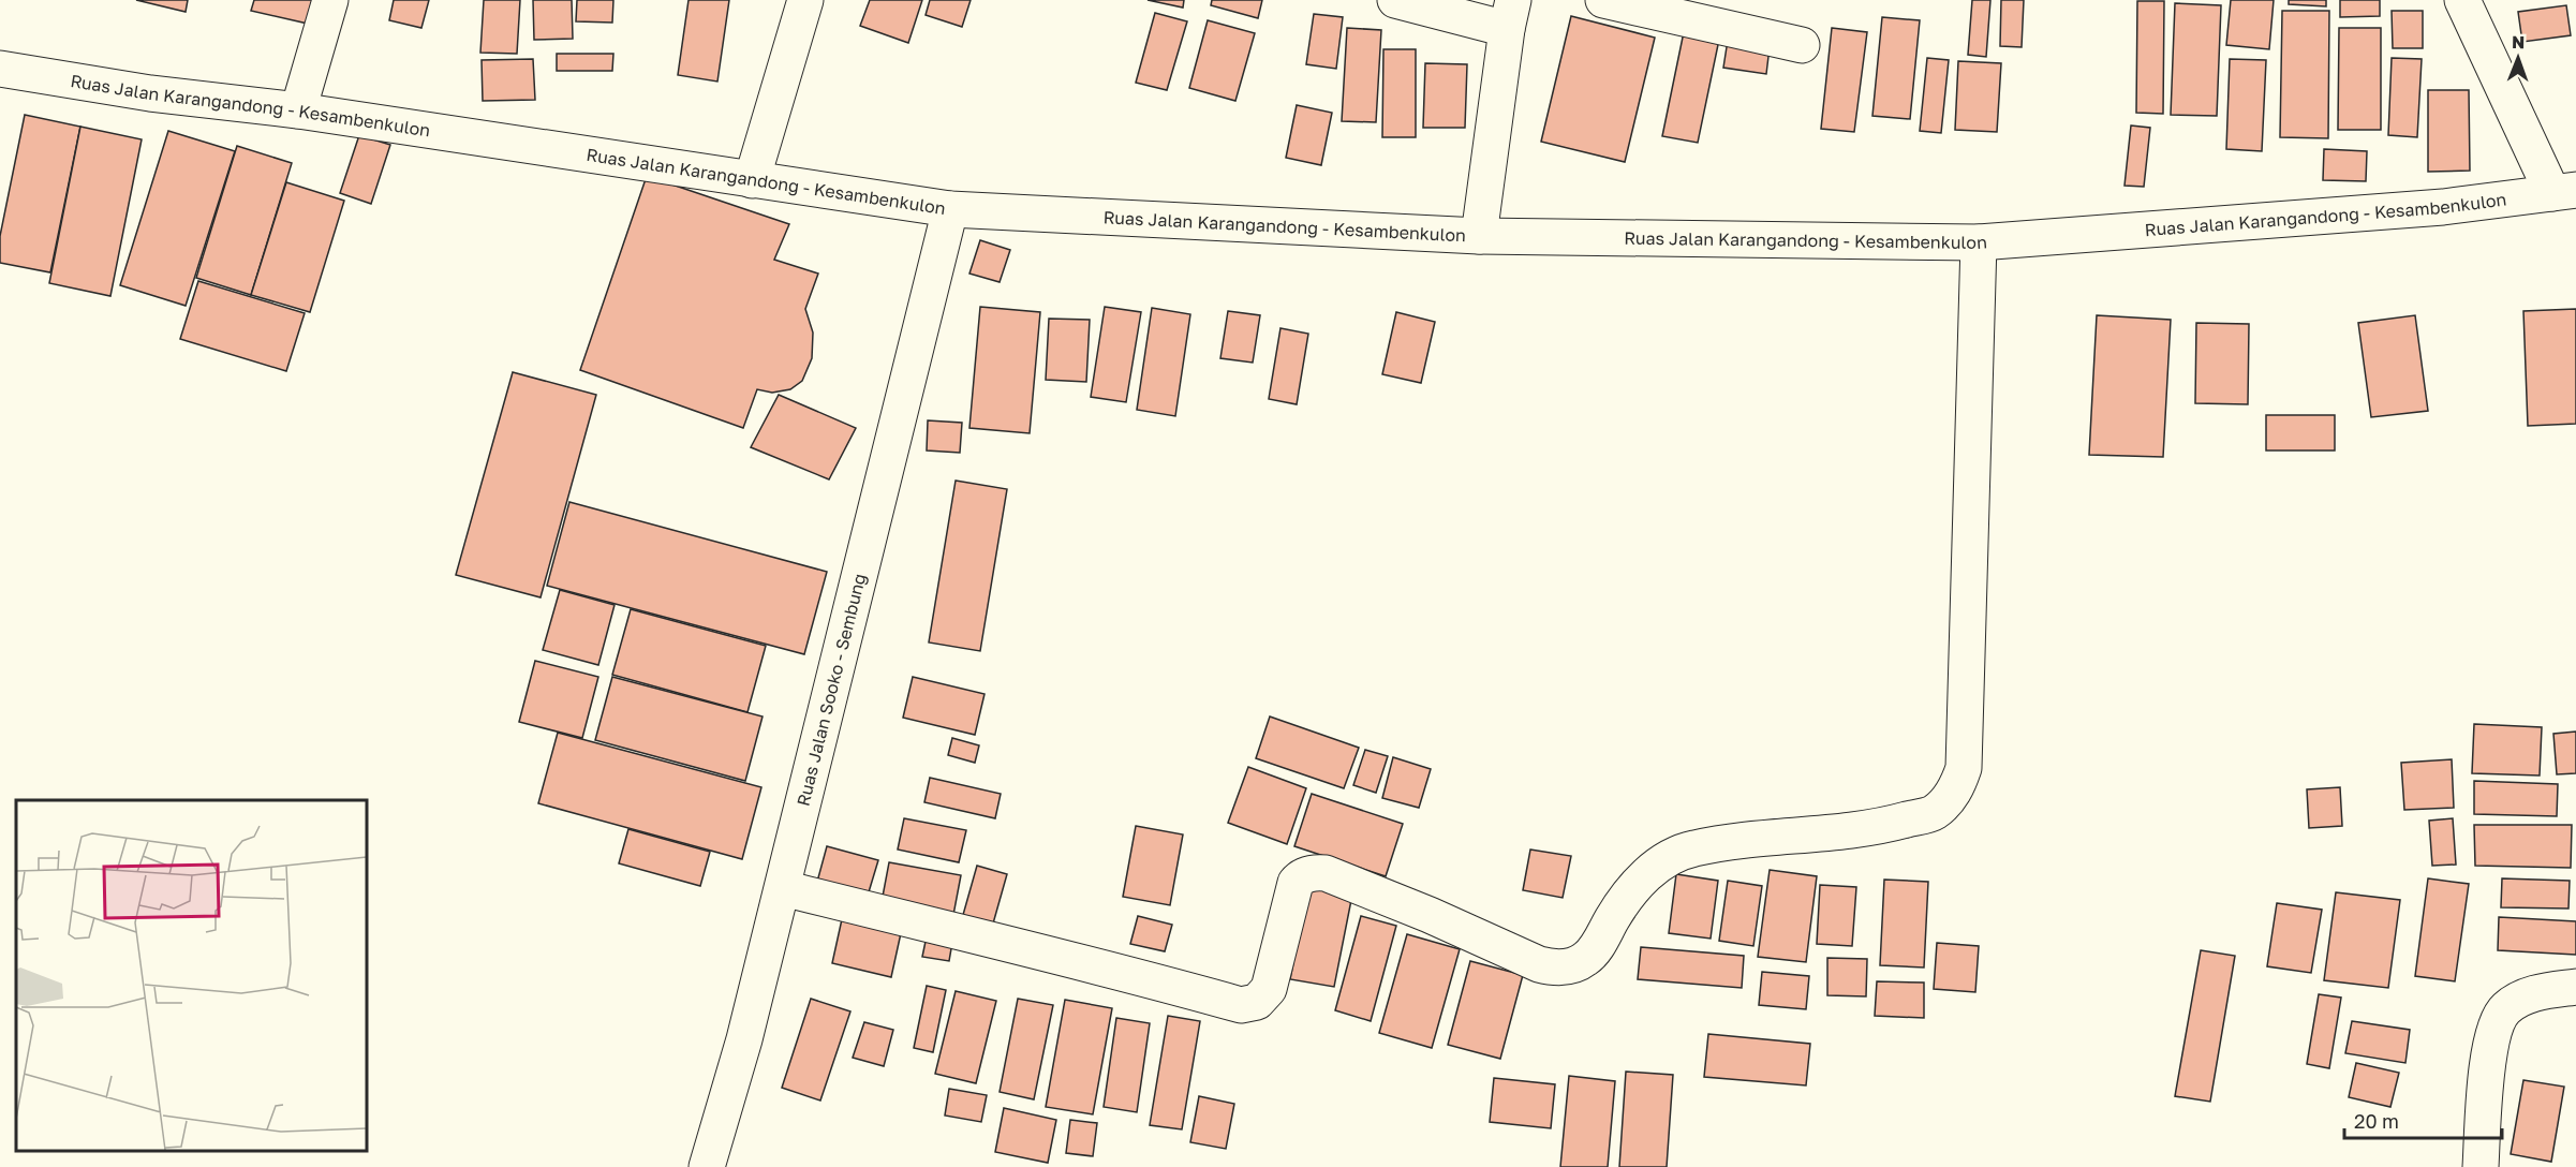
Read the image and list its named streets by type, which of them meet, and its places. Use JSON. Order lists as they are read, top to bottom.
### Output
{
  "streets": {
    "main road": ["Ruas Jalan Karangandong - Kesambenkulon", "Ruas Jalan Sooko - Sembung"]
  },
  "crossings": [
    ["Ruas Jalan Karangandong - Kesambenkulon", "Ruas Jalan Sooko - Sembung"]
  ],
  "scale_bar": "20 m",
  "north": "top"
}
